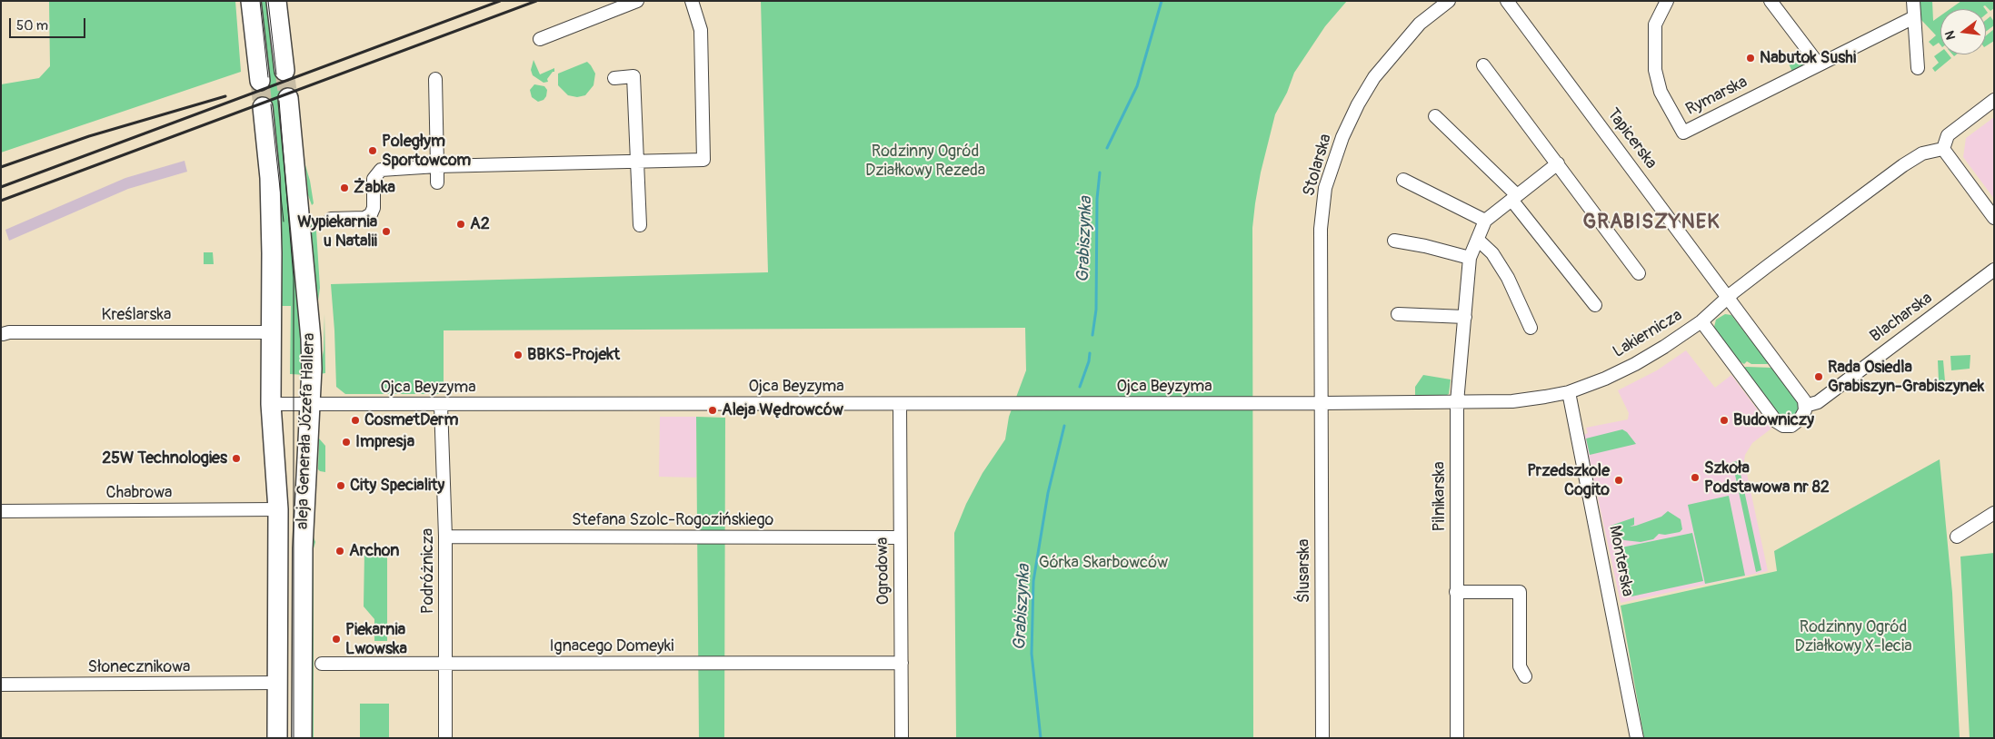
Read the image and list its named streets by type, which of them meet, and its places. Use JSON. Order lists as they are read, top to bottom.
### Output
{
  "streets": {
    "main road": ["aleja Generała Józefa Hallera"],
    "street": [
      "Rymarska",
      "Tapicerska",
      "Stolarska",
      "Kreślarska",
      "Blacharska",
      "Lakiernicza",
      "Ojca Beyzyma",
      "Chabrowa",
      "Pilnikarska",
      "Stefana Szolc-Rogozińskiego",
      "Monterska",
      "Podróżnicza",
      "Ogrodowa",
      "Ślusarska",
      "Ignacego Domeyki",
      "Słonecznikowa"
    ]
  },
  "crossings": [
    ["Tapicerska", "Lakiernicza"],
    ["Stolarska", "Lakiernicza"],
    ["Stolarska", "Ojca Beyzyma"],
    ["Stolarska", "Ślusarska"],
    ["Kreślarska", "aleja Generała Józefa Hallera"],
    ["Lakiernicza", "Ojca Beyzyma"],
    ["Lakiernicza", "Pilnikarska"],
    ["Lakiernicza", "Monterska"],
    ["Lakiernicza", "Ślusarska"],
    ["Ojca Beyzyma", "aleja Generała Józefa Hallera"],
    ["Ojca Beyzyma", "Podróżnicza"],
    ["Ojca Beyzyma", "Ogrodowa"],
    ["Ojca Beyzyma", "Ślusarska"],
    ["aleja Generała Józefa Hallera", "Chabrowa"],
    ["aleja Generała Józefa Hallera", "Słonecznikowa"],
    ["Stefana Szolc-Rogozińskiego", "Podróżnicza"],
    ["Stefana Szolc-Rogozińskiego", "Ogrodowa"],
    ["Podróżnicza", "Ignacego Domeyki"],
    ["Ogrodowa", "Ignacego Domeyki"]
  ],
  "districts": ["GRABISZYNEK"],
  "water": ["Grabiszynka"],
  "parks": ["Rodzinny Ogród Działkowy Rezeda", "Górka Skarbowców", "Rodzinny Ogród Działkowy X-lecia"],
  "places": [
    "Nabutok Sushi",
    "Poległym Sportowcom",
    "Żabka",
    "A2",
    "Wypiekarnia u Natalii",
    "BBKS-Projekt",
    "Rada Osiedla Grabiszyn-Grabiszynek",
    "Aleja Wędrowców",
    "CosmetDerm",
    "Budowniczy",
    "Impresja",
    "25W Technologies",
    "Szkoła Podstawowa nr 82",
    "Przedszkole Cogito",
    "City Speciality",
    "Archon",
    "Piekarnia Lwowska"
  ],
  "scale_bar": "50 m",
  "north": "left"
}
